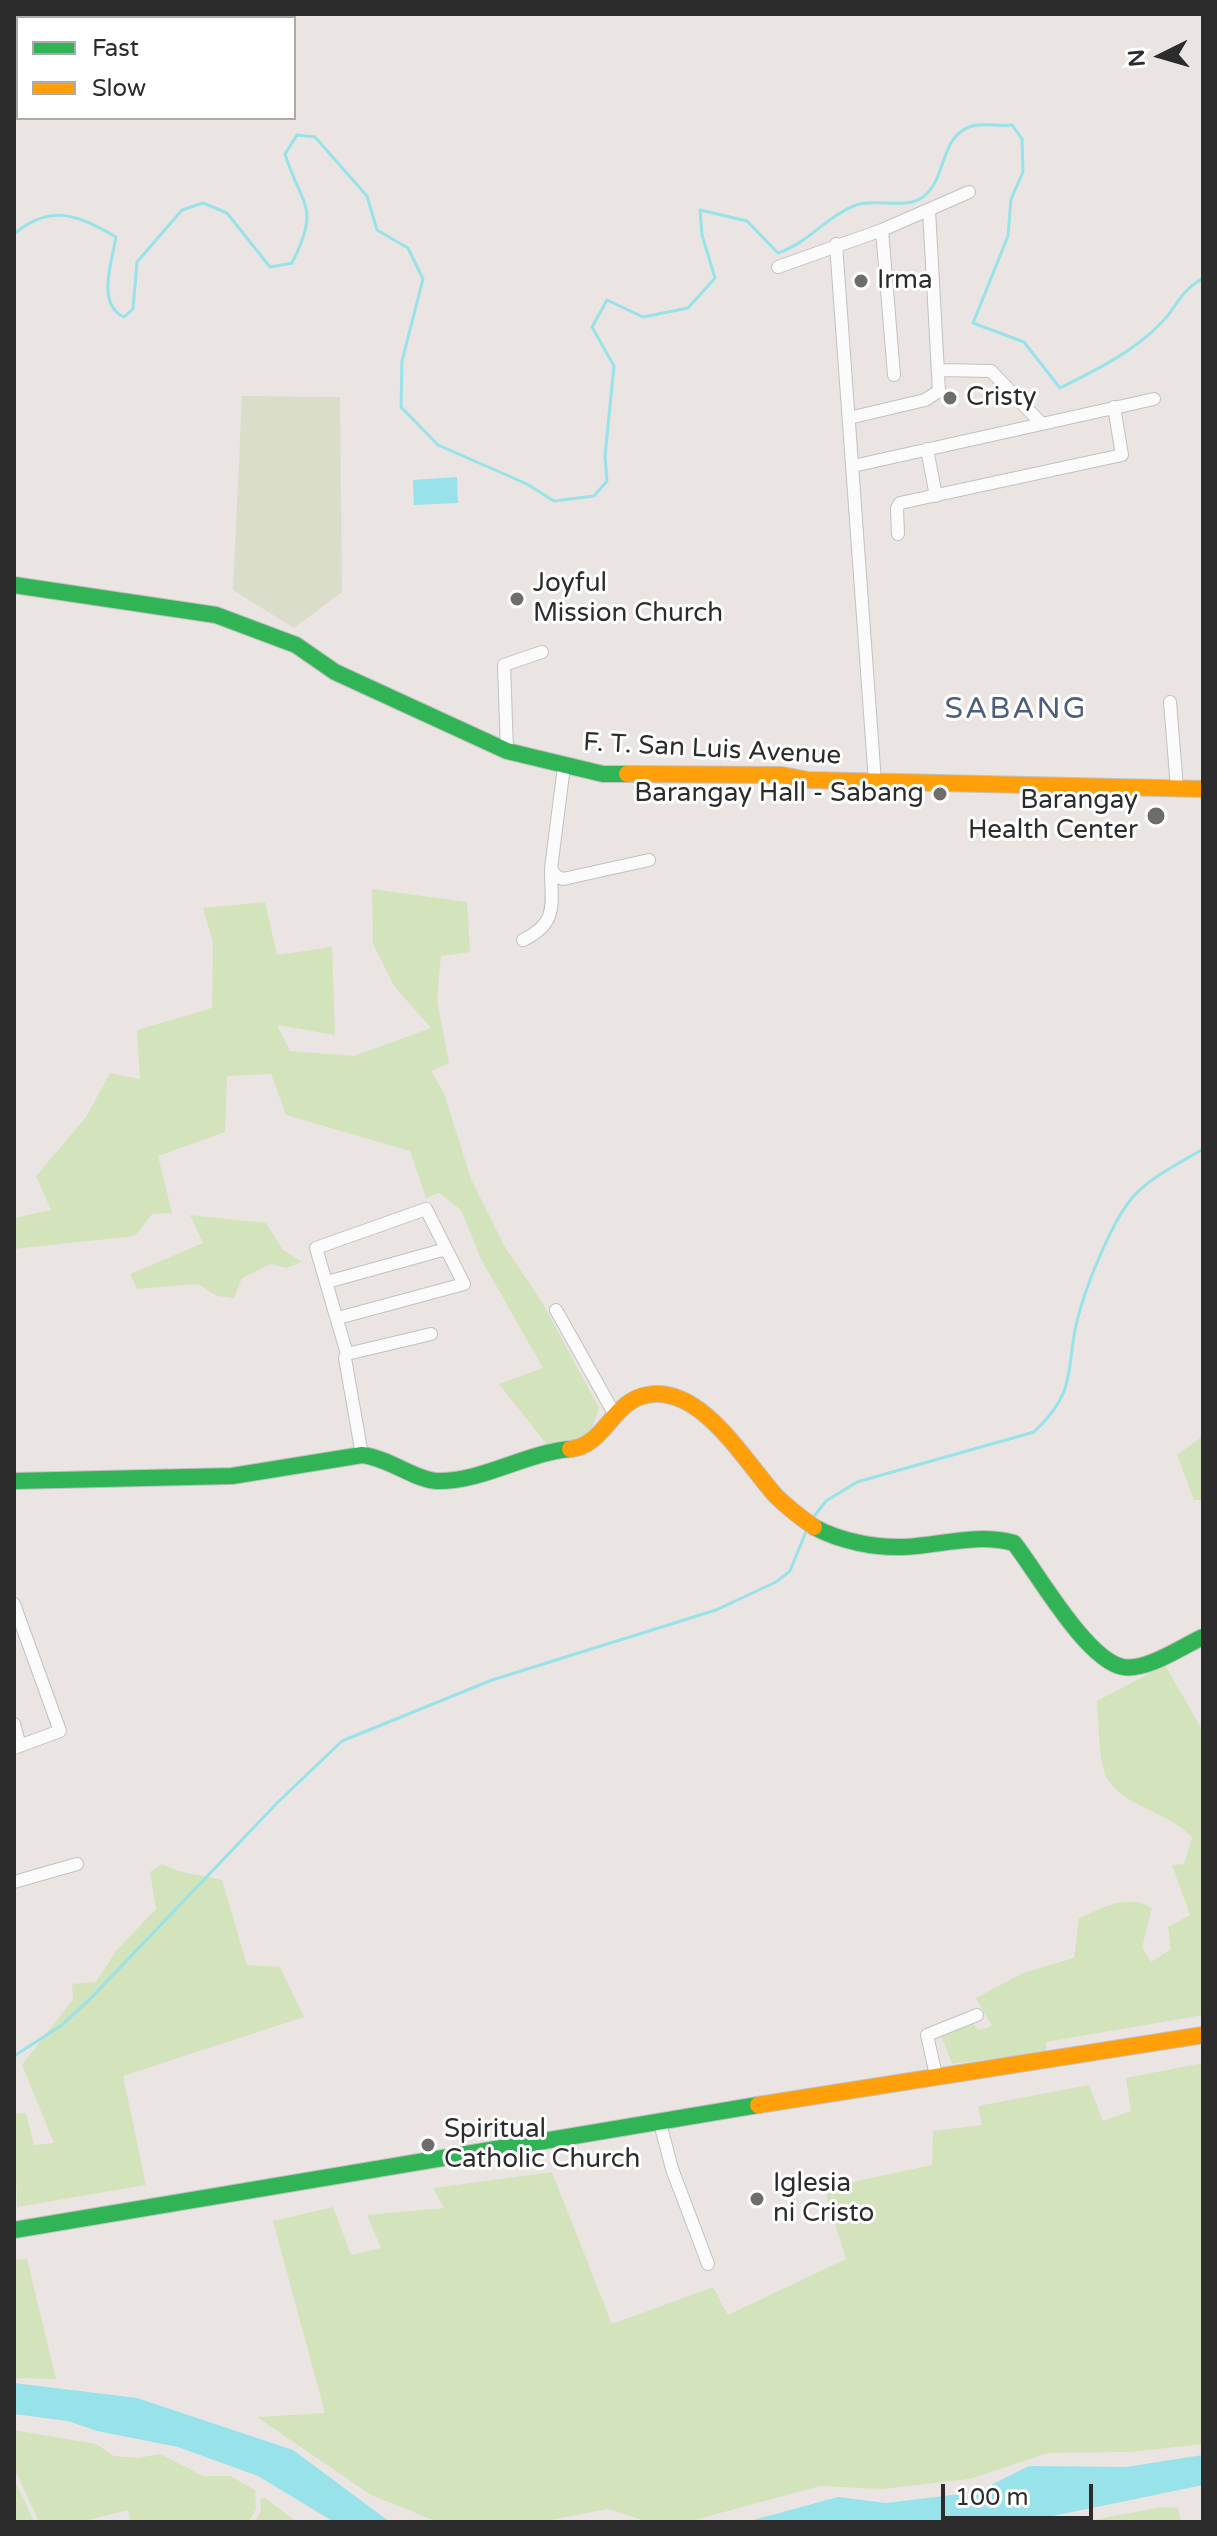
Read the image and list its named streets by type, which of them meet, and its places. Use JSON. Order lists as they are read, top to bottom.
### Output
{
  "streets": {
    "street": ["F. T. San Luis Avenue"]
  },
  "districts": ["SABANG"],
  "places": [
    "Irma",
    "Cristy",
    "Joyful Mission Church",
    "Barangay Hall - Sabang",
    "Barangay Health Center",
    "Spiritual Catholic Church",
    "Iglesia ni Cristo"
  ],
  "legend": ["Fast", "Slow"],
  "scale_bar": "100 m",
  "north": "left"
}
